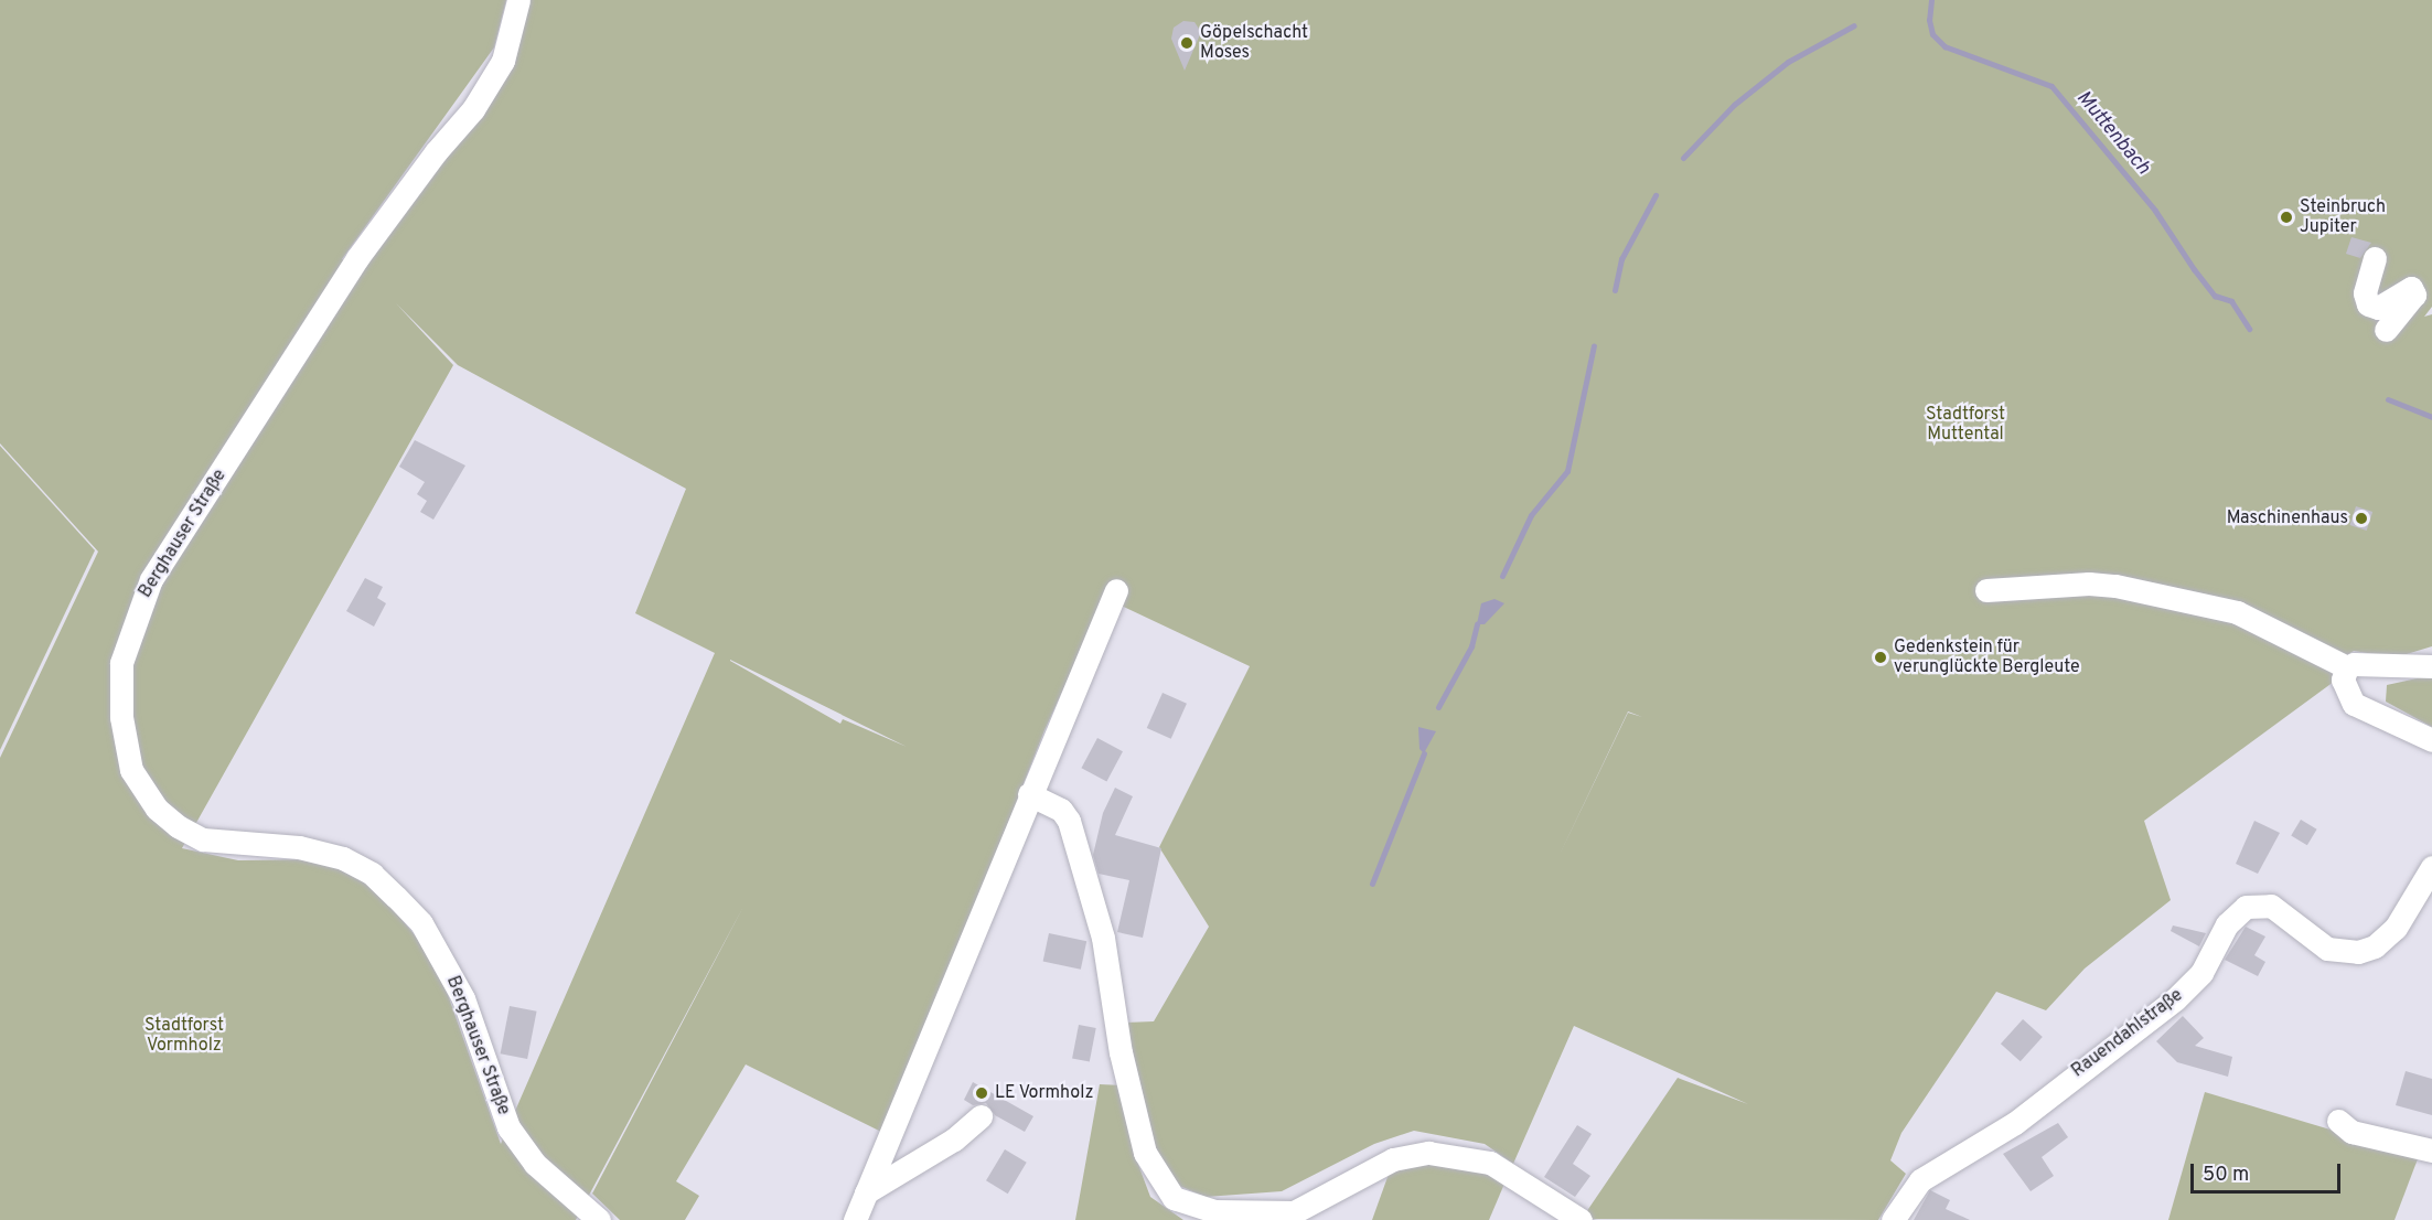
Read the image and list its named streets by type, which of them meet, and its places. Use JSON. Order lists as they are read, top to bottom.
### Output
{
  "streets": {
    "street": ["Berghauser Straße", "Rauendahlstraße"]
  },
  "water": ["Muttenbach"],
  "parks": ["Stadtforst Muttental", "Stadtforst Vormholz"],
  "places": [
    "Göpelschacht Moses",
    "Steinbruch Jupiter",
    "Maschinenhaus",
    "Gedenkstein für verunglückte Bergleute",
    "LE Vormholz"
  ],
  "scale_bar": "50 m"
}
